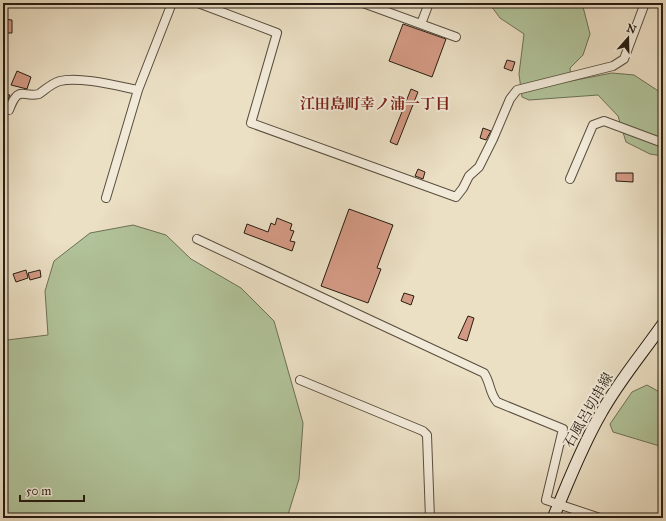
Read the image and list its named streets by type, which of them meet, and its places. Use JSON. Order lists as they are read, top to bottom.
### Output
{
  "streets": {
    "main road": ["石風呂切串線"]
  },
  "districts": ["江田島町幸ノ浦一丁目"],
  "scale_bar": "50 m",
  "north": "top"
}
